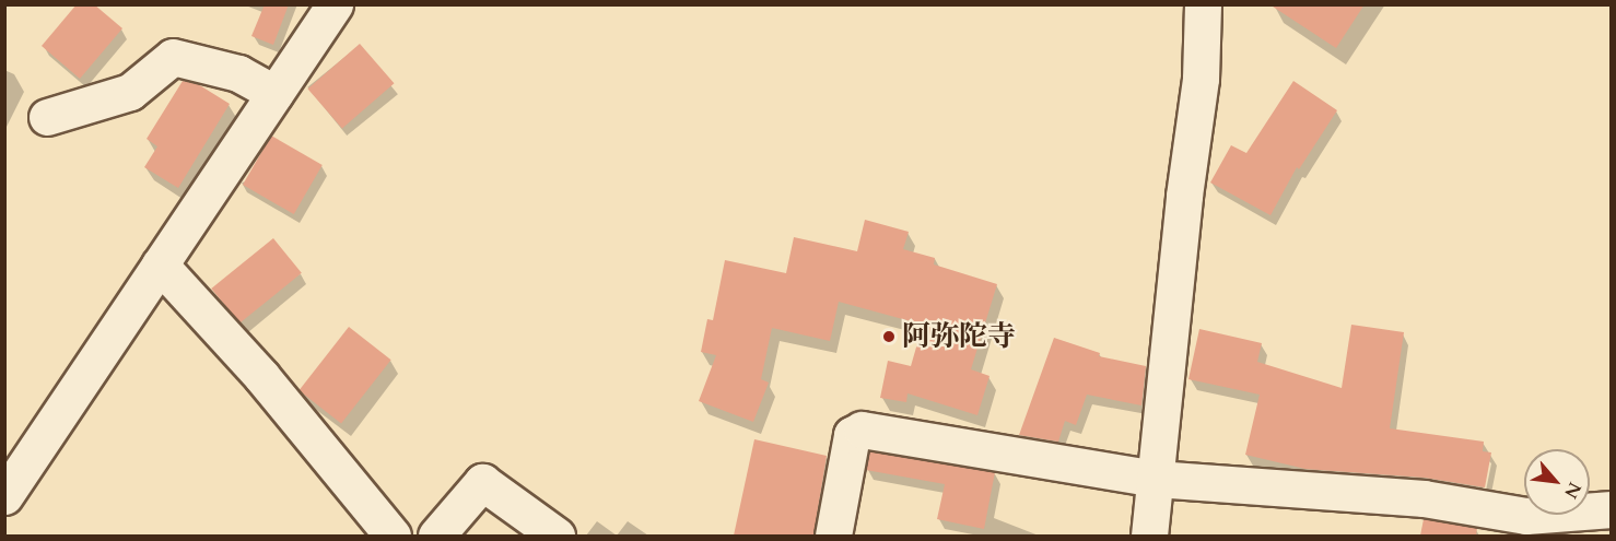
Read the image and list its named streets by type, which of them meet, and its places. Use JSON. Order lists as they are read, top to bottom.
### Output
{
  "places": ["阿弥陀寺"],
  "north": "bottom right"
}
